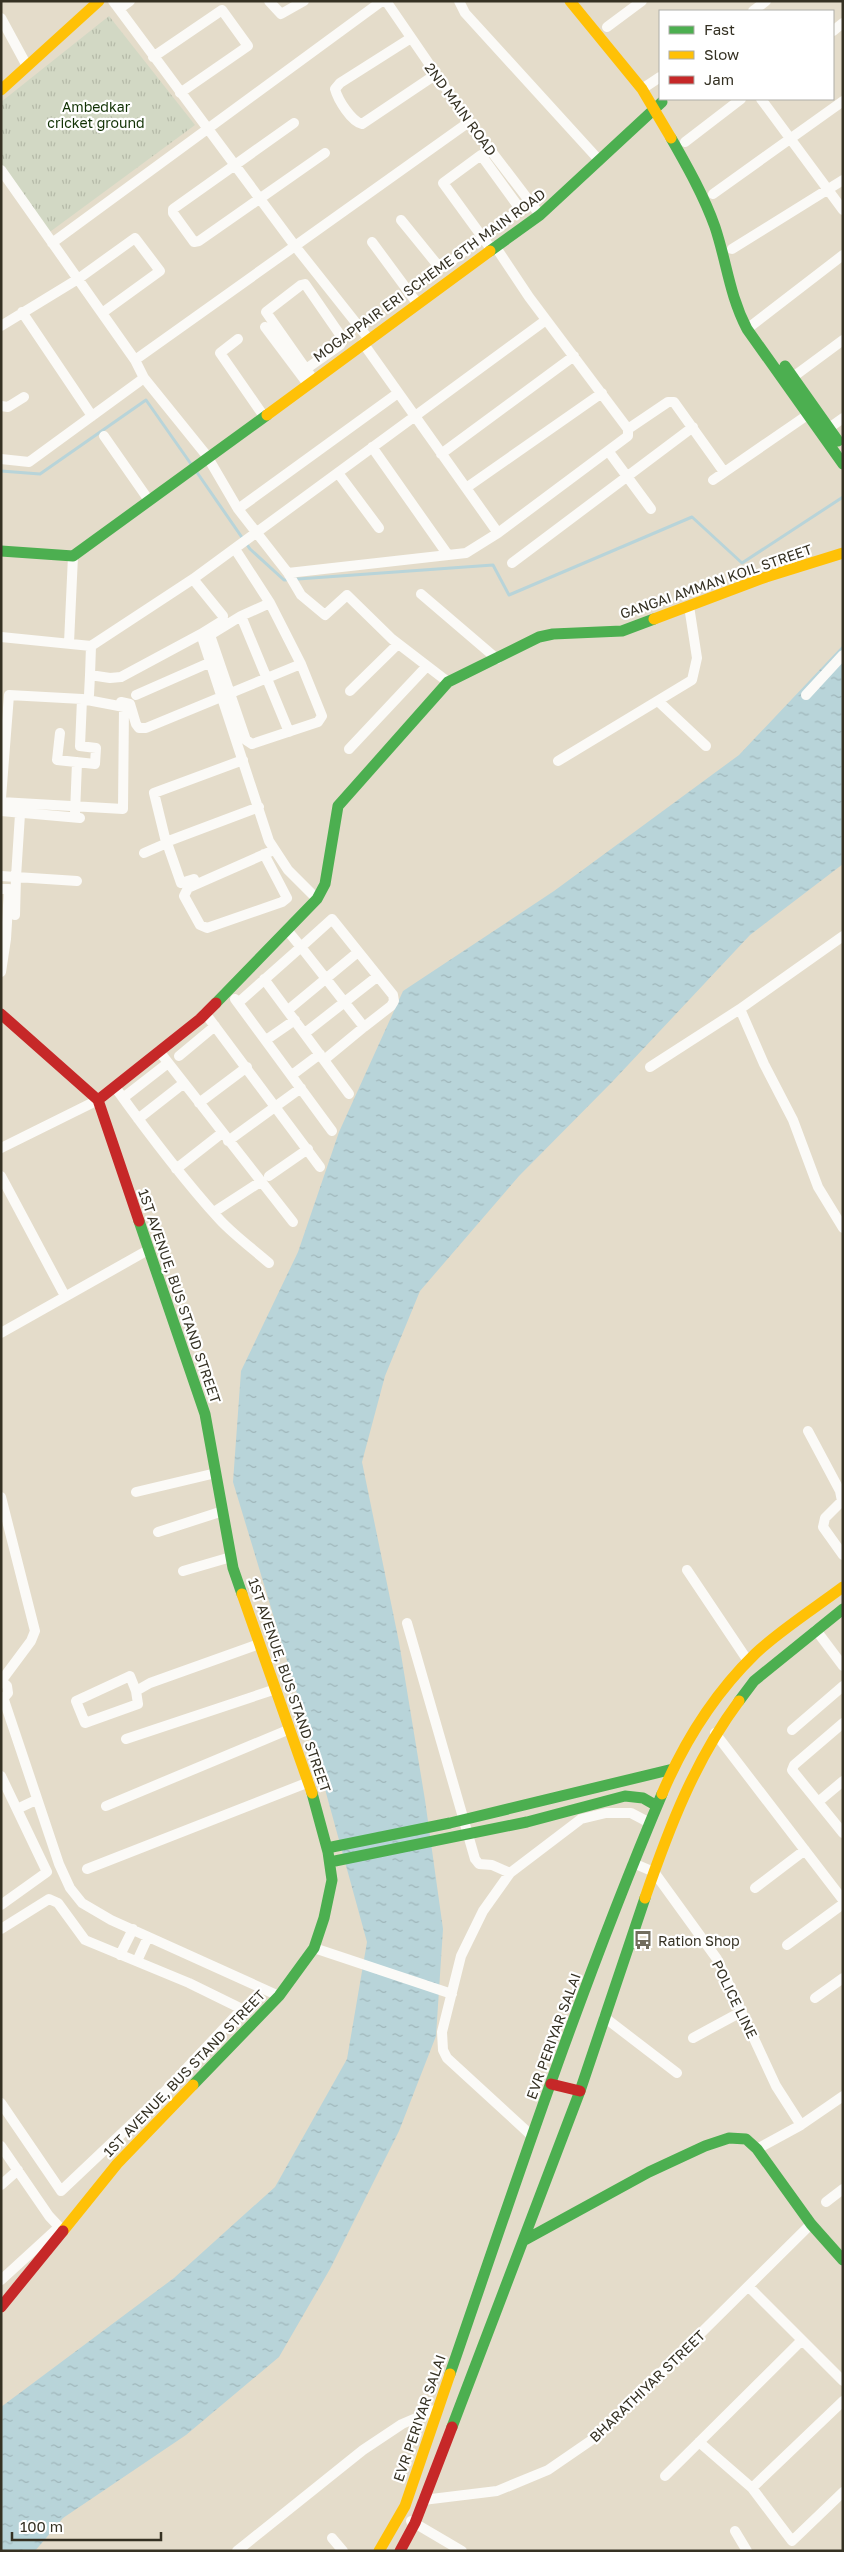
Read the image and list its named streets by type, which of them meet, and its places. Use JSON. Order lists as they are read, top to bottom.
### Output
{
  "streets": {
    "street": [
      "2ND MAIN ROAD",
      "MOGAPPAIR ERI SCHEME 6TH MAIN ROAD",
      "GANGAI AMMAN KOIL STREET",
      "1ST AVENUE, BUS STAND STREET",
      "POLICE LINE",
      "EVR PERIYAR SALAI",
      "BHARATHIYAR STREET"
    ]
  },
  "crossings": [
    ["2ND MAIN ROAD", "MOGAPPAIR ERI SCHEME 6TH MAIN ROAD"],
    ["GANGAI AMMAN KOIL STREET", "1ST AVENUE, BUS STAND STREET"]
  ],
  "parks": ["Ambedkar cricket ground"],
  "places": {
    "bus stop": ["Ration Shop"]
  },
  "legend": ["Fast", "Slow", "Jam"],
  "scale_bar": "100 m"
}
